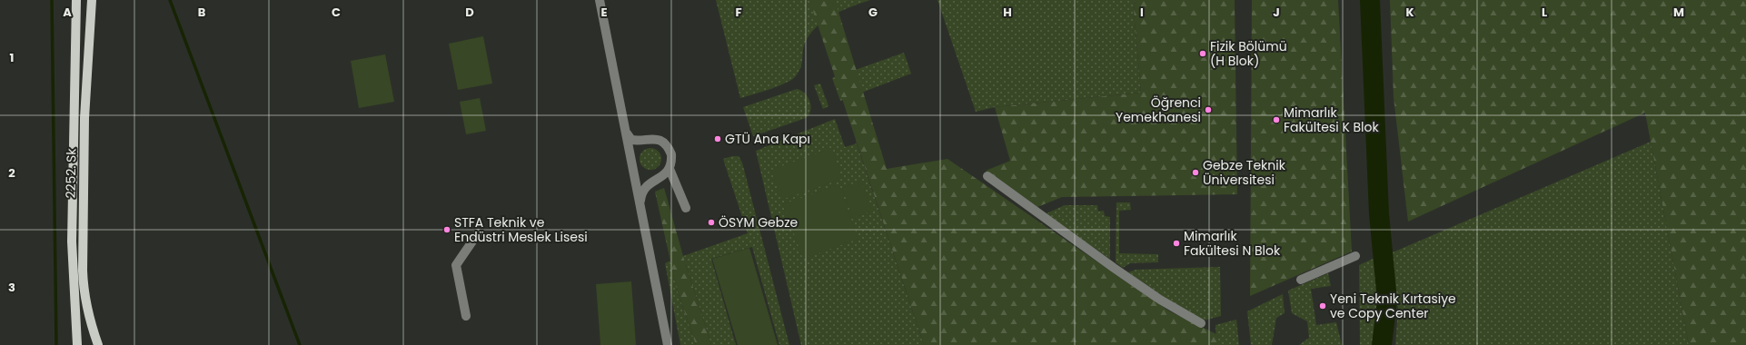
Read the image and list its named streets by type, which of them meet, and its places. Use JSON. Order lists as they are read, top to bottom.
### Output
{
  "streets": {
    "main road": ["2252. Sk"]
  },
  "places": [
    "Fizik Bölümü (H Blok)",
    "Öğrenci Yemekhanesi",
    "Mimarlık Fakültesi K Blok",
    "GTÜ Ana Kapı",
    "Gebze Teknik Üniversitesi",
    "ÖSYM Gebze",
    "STFA Teknik ve Endüstri Meslek Lisesi",
    "Mimarlık Fakültesi N Blok",
    "Yeni Teknik Kırtasiye ve Copy Center"
  ],
  "grid": {
    "columns": [
      "A",
      "B",
      "C",
      "D",
      "E",
      "F",
      "G",
      "H",
      "I",
      "J",
      "K",
      "L",
      "M"
    ],
    "rows": ["1", "2", "3"]
  }
}
